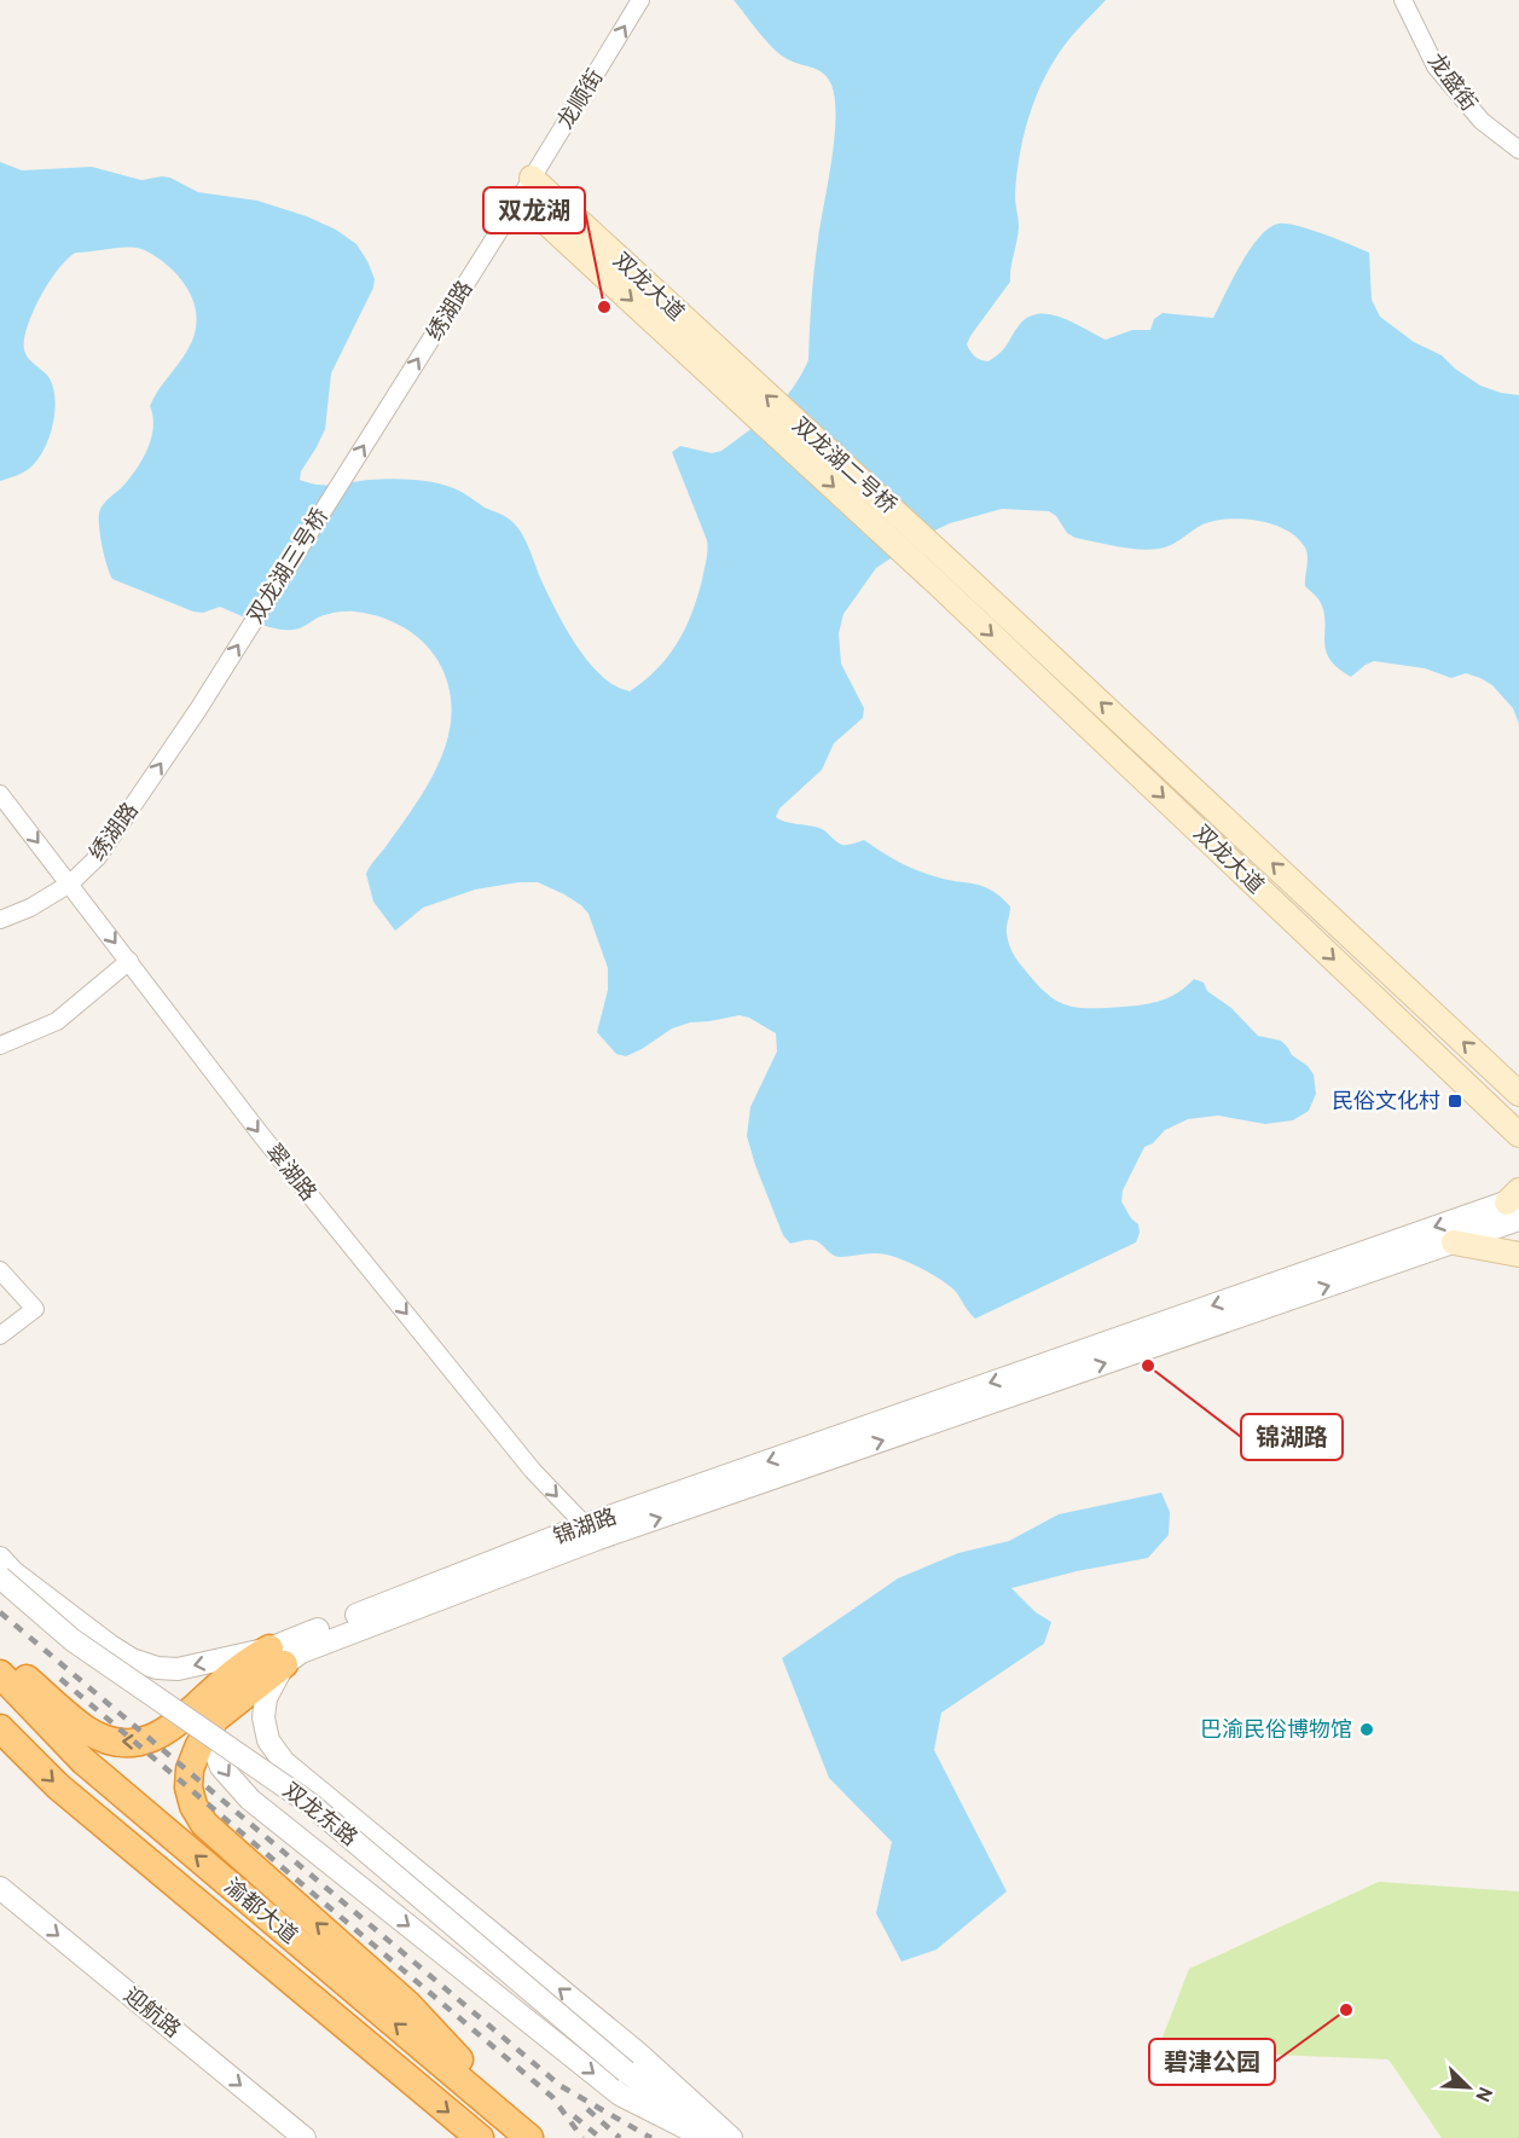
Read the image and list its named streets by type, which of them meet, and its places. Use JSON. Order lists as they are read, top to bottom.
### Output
{
  "streets": {
    "highway": ["渝都大道"],
    "main road": ["双龙大道", "双龙湖二号桥"],
    "street": [
      "龙盛街",
      "龙顺街",
      "绣湖路",
      "双龙湖三号桥",
      "翠湖路",
      "锦湖路",
      "双龙东路",
      "迎航路"
    ]
  },
  "crossings": [
    ["龙顺街", "双龙大道"],
    ["龙顺街", "绣湖路"],
    ["双龙大道", "绣湖路"],
    ["双龙大道", "双龙湖二号桥"],
    ["绣湖路", "双龙湖三号桥"],
    ["绣湖路", "翠湖路"],
    ["翠湖路", "锦湖路"]
  ],
  "one_way": [
    "龙顺街",
    "绣湖路",
    "双龙湖三号桥",
    "翠湖路",
    "迎航路"
  ],
  "places": {
    "other": [
      "双龙湖",
      "锦湖路",
      "巴渝民俗博物馆",
      "碧津公园"
    ],
    "transit": ["民俗文化村"]
  },
  "north": "bottom right"
}
